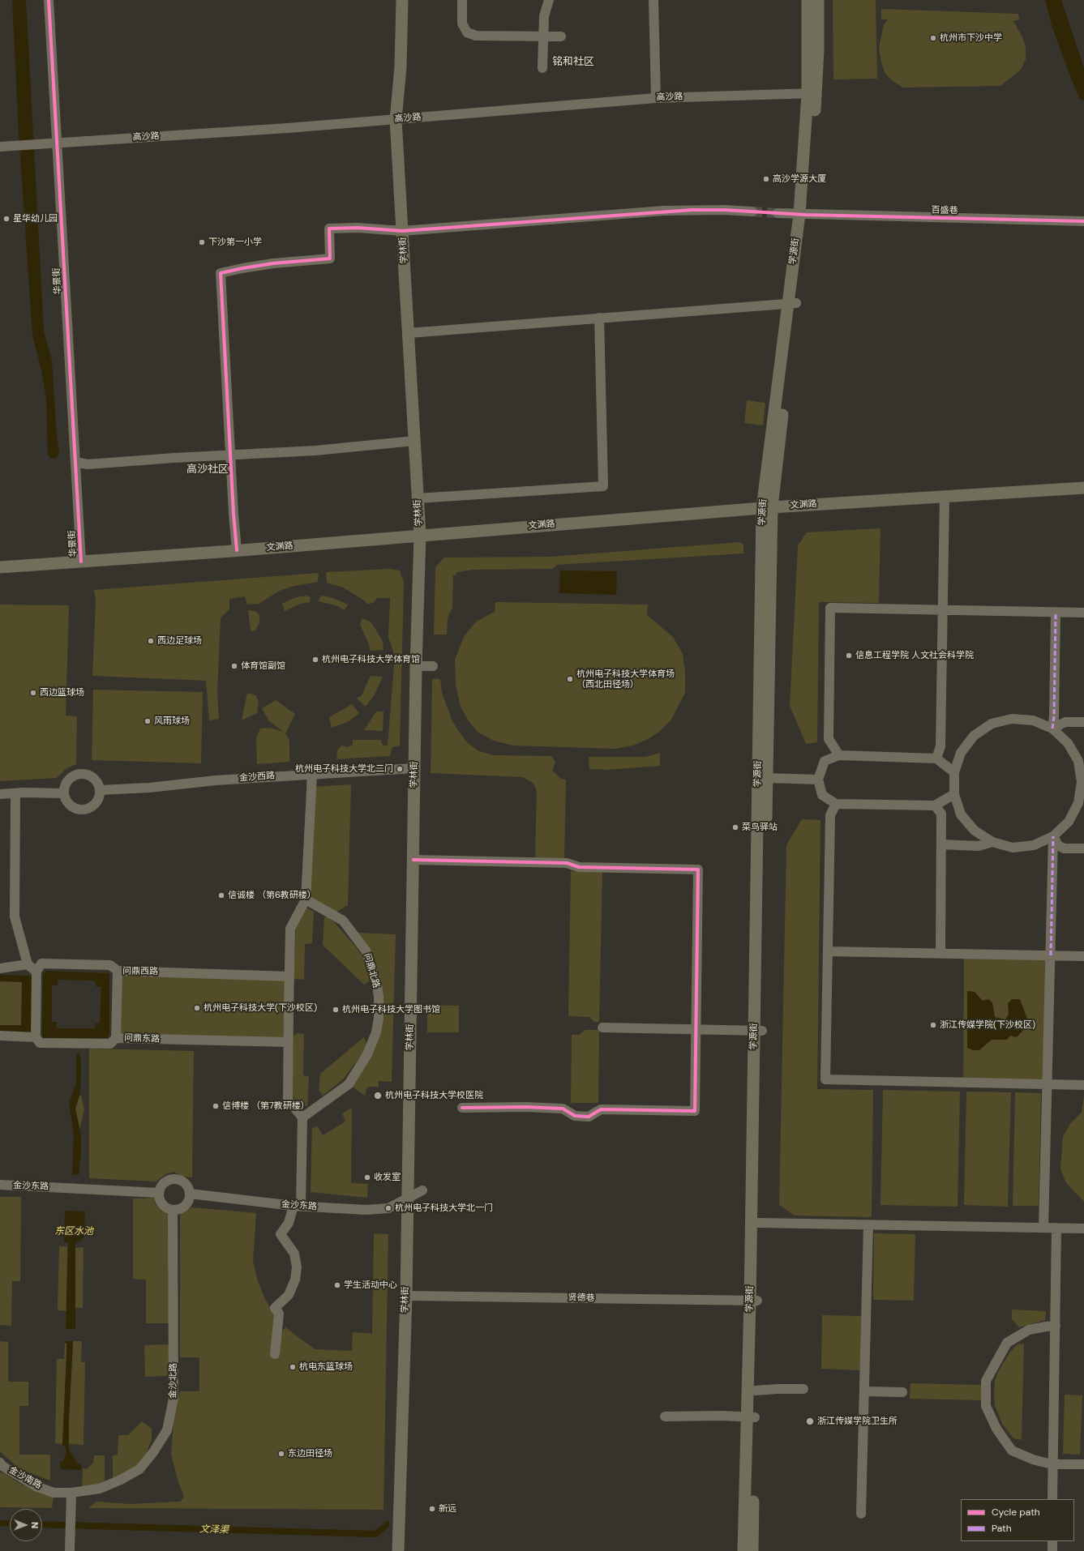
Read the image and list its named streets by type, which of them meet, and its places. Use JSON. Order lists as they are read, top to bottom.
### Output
{
  "streets": {
    "main road": ["学林街", "学源街", "文渊路"],
    "street": [
      "高沙路",
      "百盛巷",
      "华景街",
      "金沙西路",
      "问鼎北路",
      "问鼎西路",
      "问鼎东路",
      "金沙东路",
      "贤德巷",
      "金沙北路",
      "金沙南路"
    ]
  },
  "crossings": [
    ["高沙路", "学林街"],
    ["高沙路", "学源街"],
    ["高沙路", "华景街"],
    ["百盛巷", "学源街"],
    ["学林街", "文渊路"],
    ["学林街", "金沙西路"],
    ["学林街", "金沙东路"],
    ["学林街", "贤德巷"],
    ["学源街", "文渊路"],
    ["学源街", "贤德巷"],
    ["华景街", "文渊路"],
    ["金沙东路", "金沙北路"],
    ["金沙北路", "金沙南路"]
  ],
  "districts": ["铭和社区", "高沙社区"],
  "water": ["东区水池", "文泽渠"],
  "places": [
    "杭州市下沙中学",
    "高沙学源大厦",
    "星华幼儿园",
    "下沙第一小学",
    "西边足球场",
    "信息工程学院 人文社会科学院",
    "杭州电子科技大学体育馆",
    "体育馆副馆",
    "杭州电子科技大学体育场 （西北田径场）",
    "西边篮球场",
    "风雨球场",
    "杭州电子科技大学北二门",
    "菜鸟驿站",
    "信诚楼 （第6教研楼）",
    "杭州电子科技大学(下沙校区)",
    "杭州电子科技大学图书馆",
    "浙江传媒学院(下沙校区)",
    "杭州电子科技大学校医院",
    "信博楼 （第7教研楼）",
    "收发室",
    "杭州电子科技大学北一门",
    "学生活动中心",
    "杭电东篮球场",
    "浙江传媒学院卫生所",
    "东边田径场",
    "新远"
  ],
  "legend": ["Cycle path", "Path"],
  "north": "right"
}
